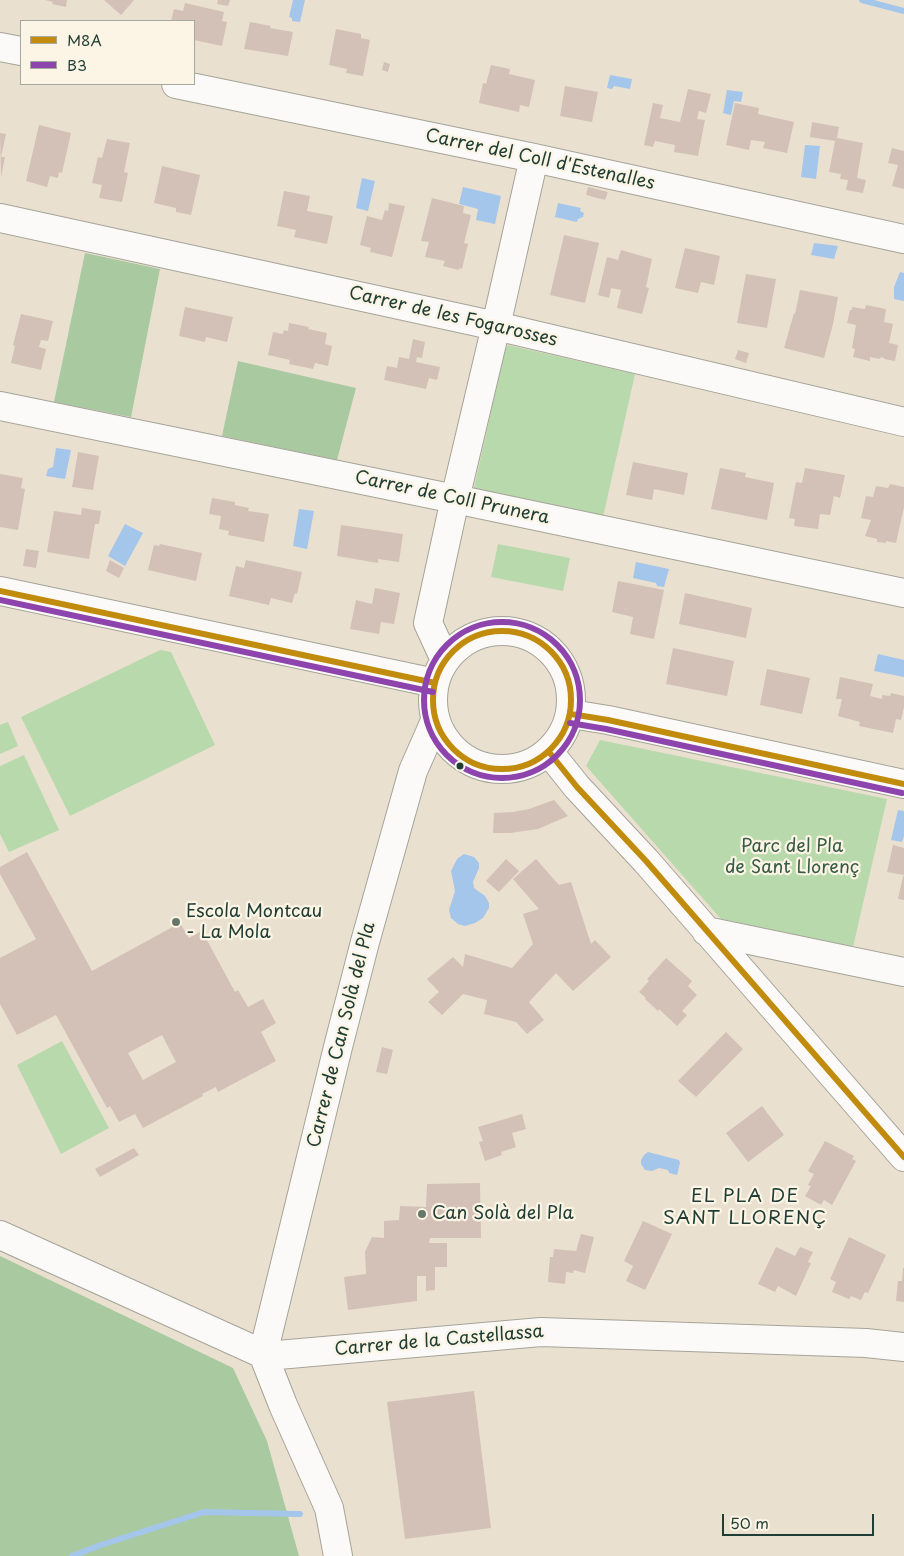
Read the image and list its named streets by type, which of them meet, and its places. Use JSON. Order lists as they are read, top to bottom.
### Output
{
  "streets": {
    "street": [
      "Carrer del Coll d'Estenalles",
      "Carrer de les Fogarosses",
      "Carrer de Coll Prunera",
      "Carrer de Can Solà del Pla",
      "Carrer de la Castellassa"
    ]
  },
  "crossings": [
    ["Carrer de Can Solà del Pla", "Carrer de la Castellassa"]
  ],
  "districts": ["EL PLA DE SANT LLORENÇ"],
  "parks": ["Parc del Pla de Sant Llorenç"],
  "places": ["Escola Montcau - La Mola", "Can Solà del Pla"],
  "lines": ["transit line M8A", "transit line B3"],
  "legend": ["M8A", "B3"],
  "scale_bar": "50 m"
}
